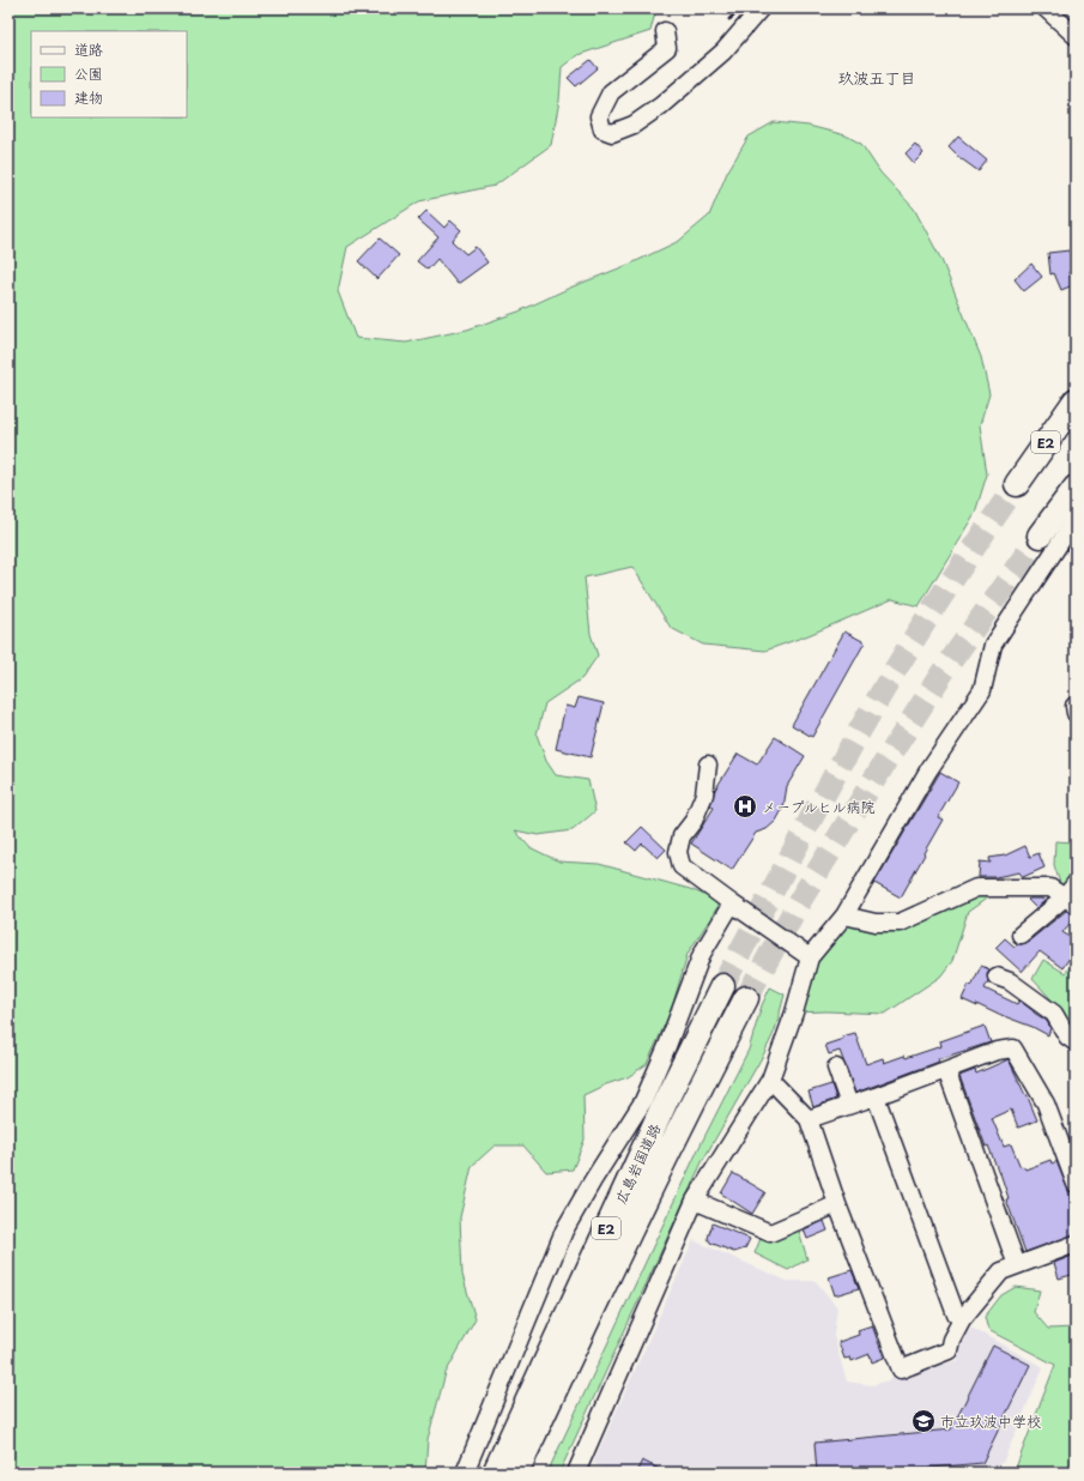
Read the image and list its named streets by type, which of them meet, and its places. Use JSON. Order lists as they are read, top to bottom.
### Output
{
  "streets": {
    "highway": ["E2", "広島岩国道路"]
  },
  "districts": ["玖波五丁目"],
  "places": {
    "hospital": ["メープルヒル病院"],
    "school or university": ["市立玖波中学校"]
  },
  "legend": ["道路", "公園", "建物"]
}
